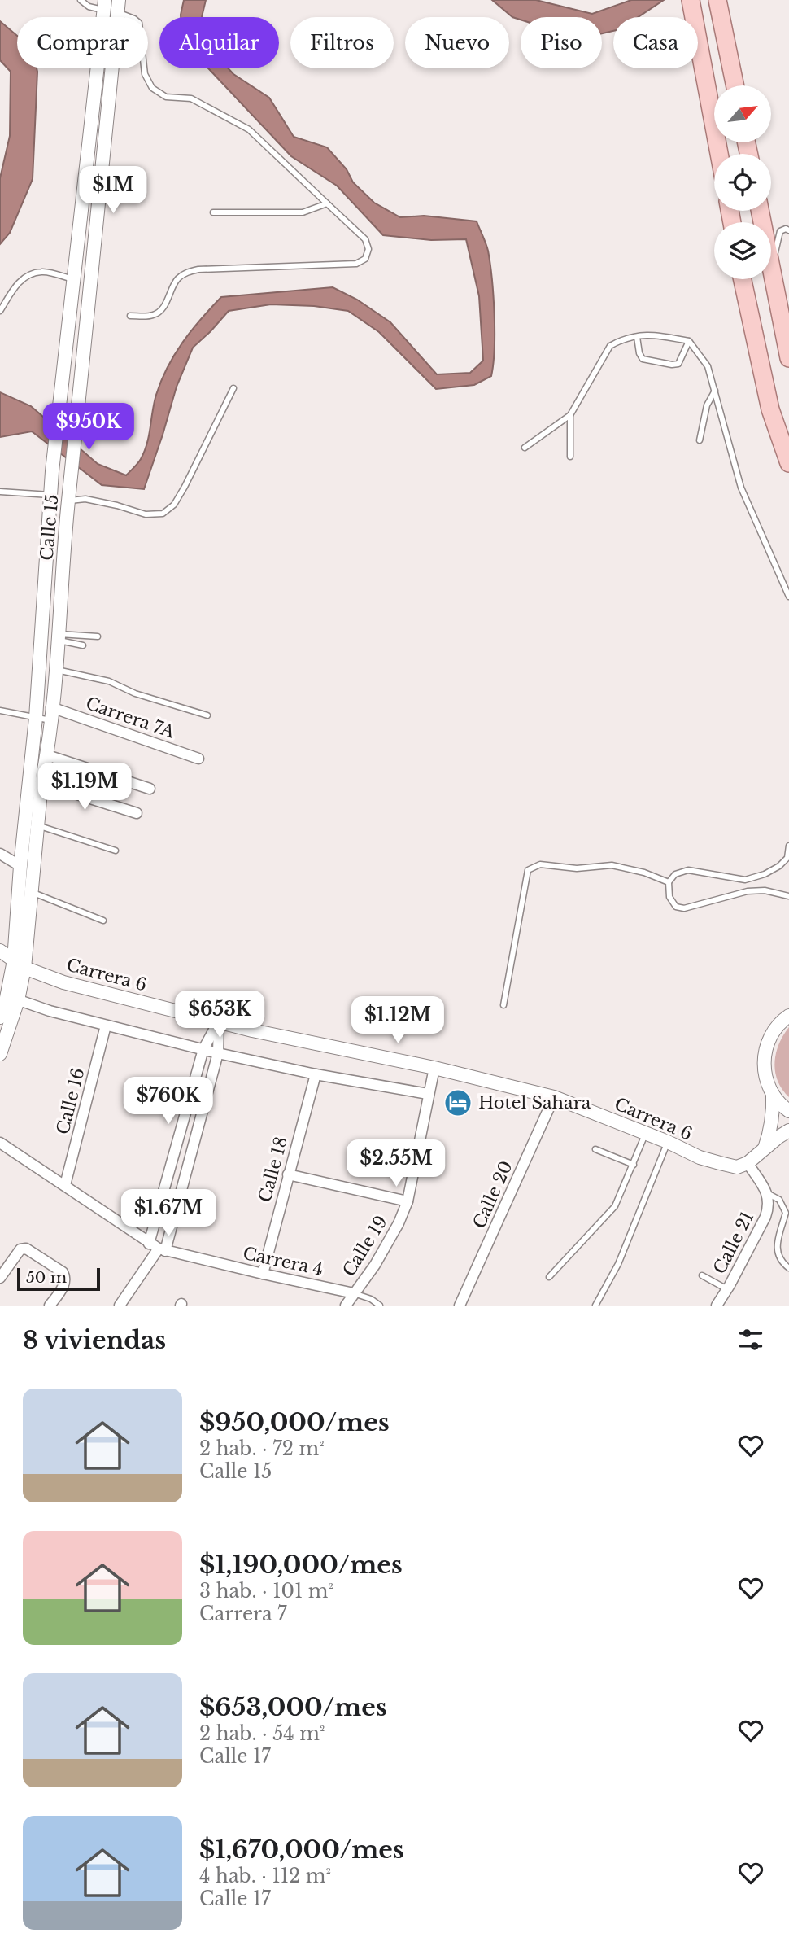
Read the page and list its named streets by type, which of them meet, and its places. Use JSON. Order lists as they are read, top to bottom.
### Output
{
  "streets": {
    "street": [
      "Calle 15",
      "Carrera 7A",
      "Carrera 6",
      "Calle 16",
      "Calle 18",
      "Calle 20",
      "Calle 21",
      "Calle 19",
      "Carrera 4"
    ]
  },
  "crossings": [
    ["Calle 15", "Carrera 7A"],
    ["Calle 15", "Carrera 6"],
    ["Carrera 6", "Calle 20"],
    ["Carrera 6", "Calle 19"],
    ["Calle 16", "Carrera 4"],
    ["Calle 18", "Carrera 4"],
    ["Calle 19", "Carrera 4"]
  ],
  "places": {
    "hotel": ["Hotel Sahara"]
  },
  "scale_bar": "50 m",
  "north": "top right",
  "page": {
    "chip": [
      "Comprar",
      "Alquilar",
      "Filtros",
      "Nuevo",
      "Piso",
      "Casa"
    ],
    "price": [
      "$1M",
      "$950K",
      "$1.19M",
      "$653K",
      "$1.12M",
      "$760K",
      "$2.55M",
      "$1.67M"
    ],
    "scale": "50 m",
    "heading": "8 viviendas",
    "list": [
      {
        "name": "$950,000/mes",
        "note": "2 hab. · 72 m² · Calle 15"
      },
      {
        "name": "$1,190,000/mes",
        "note": "3 hab. · 101 m² · Carrera 7"
      },
      {
        "name": "$653,000/mes",
        "note": "2 hab. · 54 m² · Calle 17"
      },
      {
        "name": "$1,670,000/mes",
        "note": "4 hab. · 112 m² · Calle 17"
      }
    ]
  }
}
